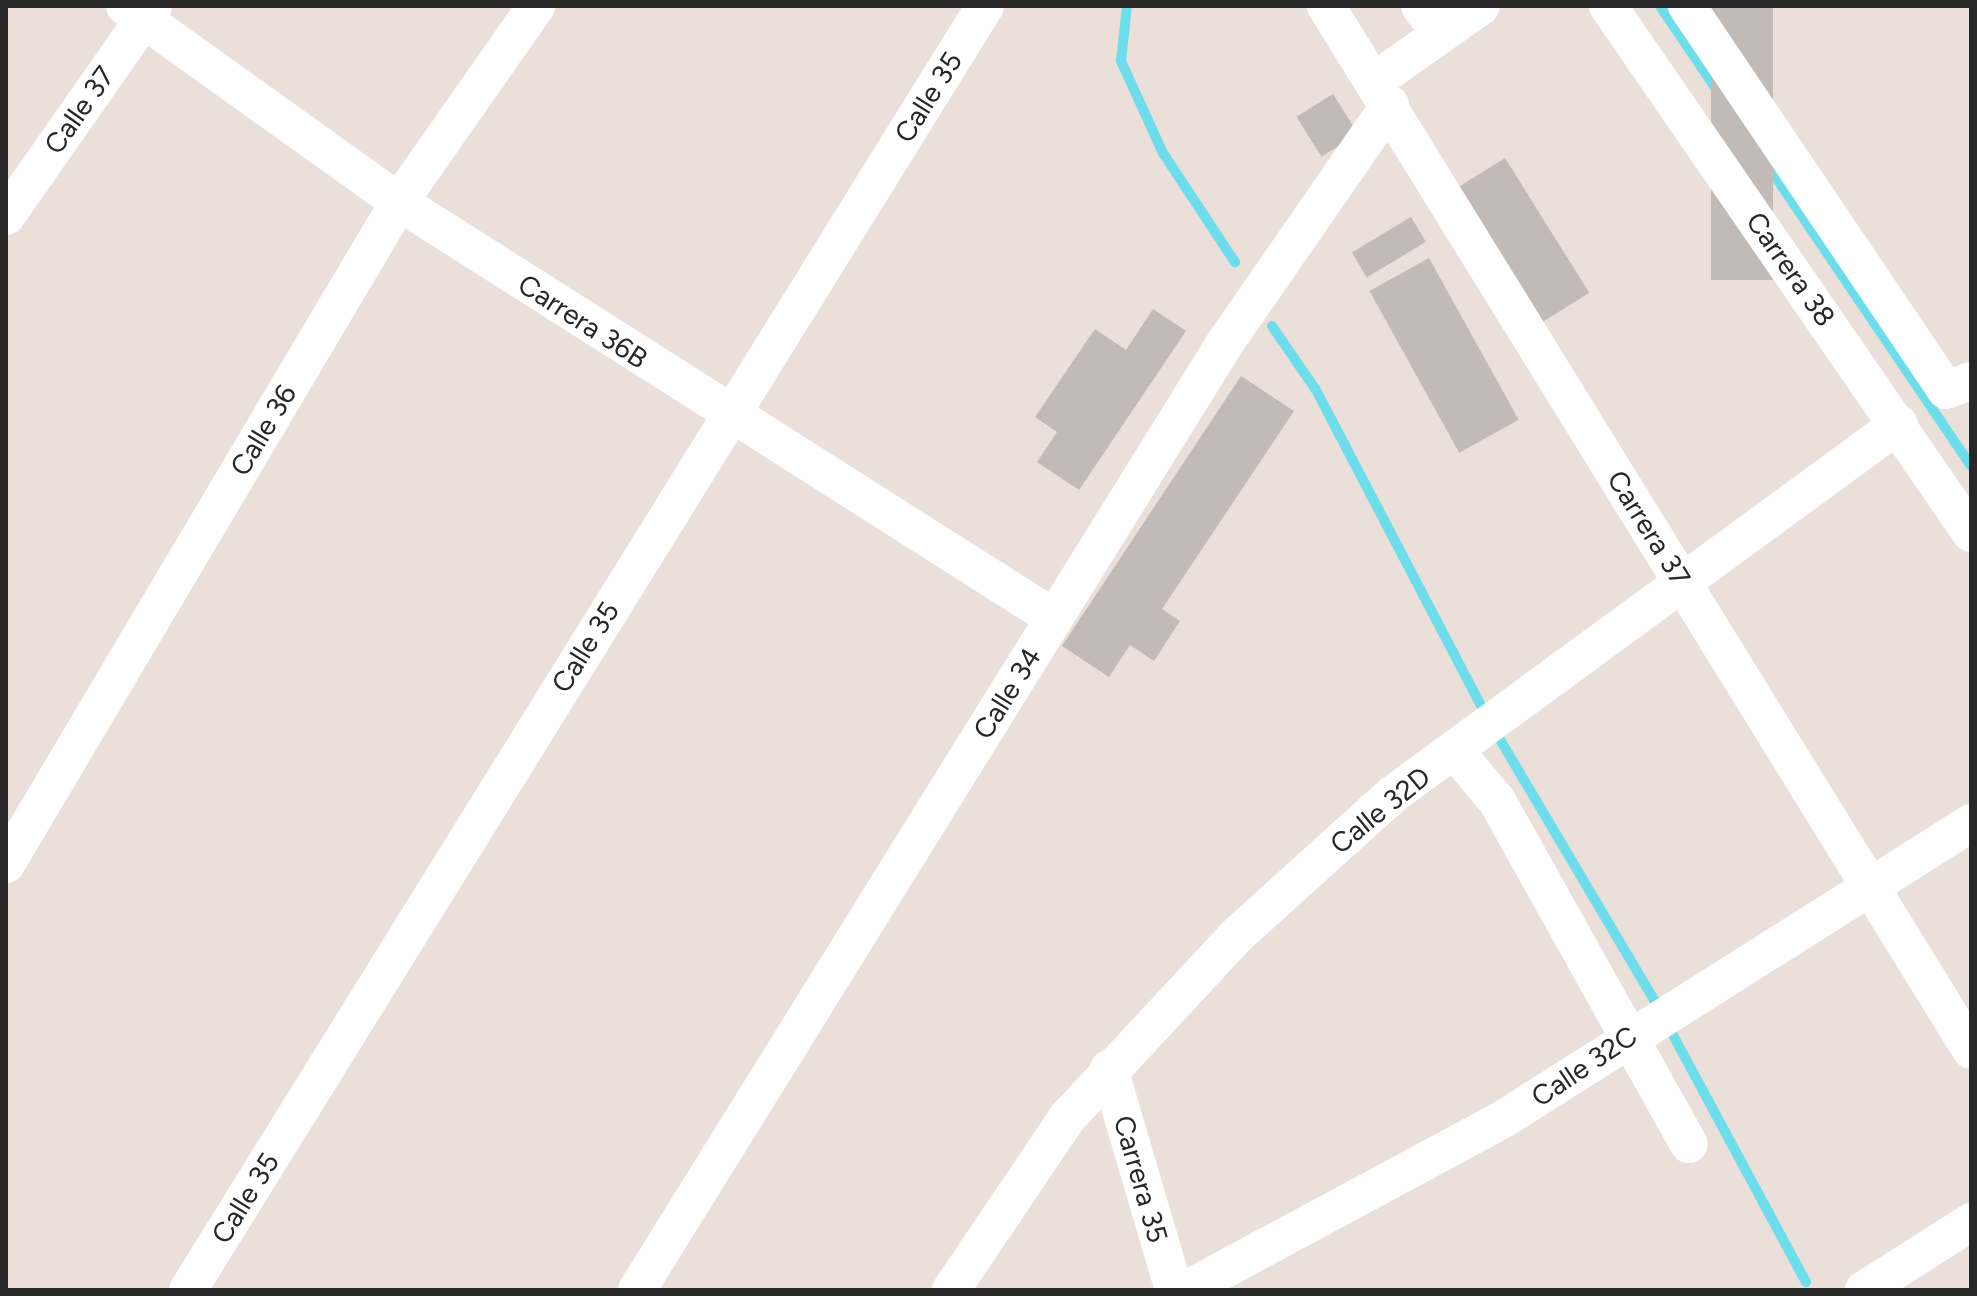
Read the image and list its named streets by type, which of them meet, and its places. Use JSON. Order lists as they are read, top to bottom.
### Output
{
  "streets": {
    "street": [
      "Calle 35",
      "Calle 37",
      "Carrera 38",
      "Carrera 36B",
      "Calle 36",
      "Carrera 37",
      "Calle 34",
      "Calle 32D",
      "Calle 32C",
      "Carrera 35"
    ]
  },
  "crossings": [
    ["Calle 35", "Carrera 36B"],
    ["Calle 37", "Carrera 36B"],
    ["Carrera 38", "Calle 32D"],
    ["Carrera 36B", "Calle 36"],
    ["Carrera 36B", "Calle 34"],
    ["Carrera 37", "Calle 34"],
    ["Carrera 37", "Calle 32D"],
    ["Carrera 37", "Calle 32C"],
    ["Calle 32D", "Carrera 35"]
  ]
}
